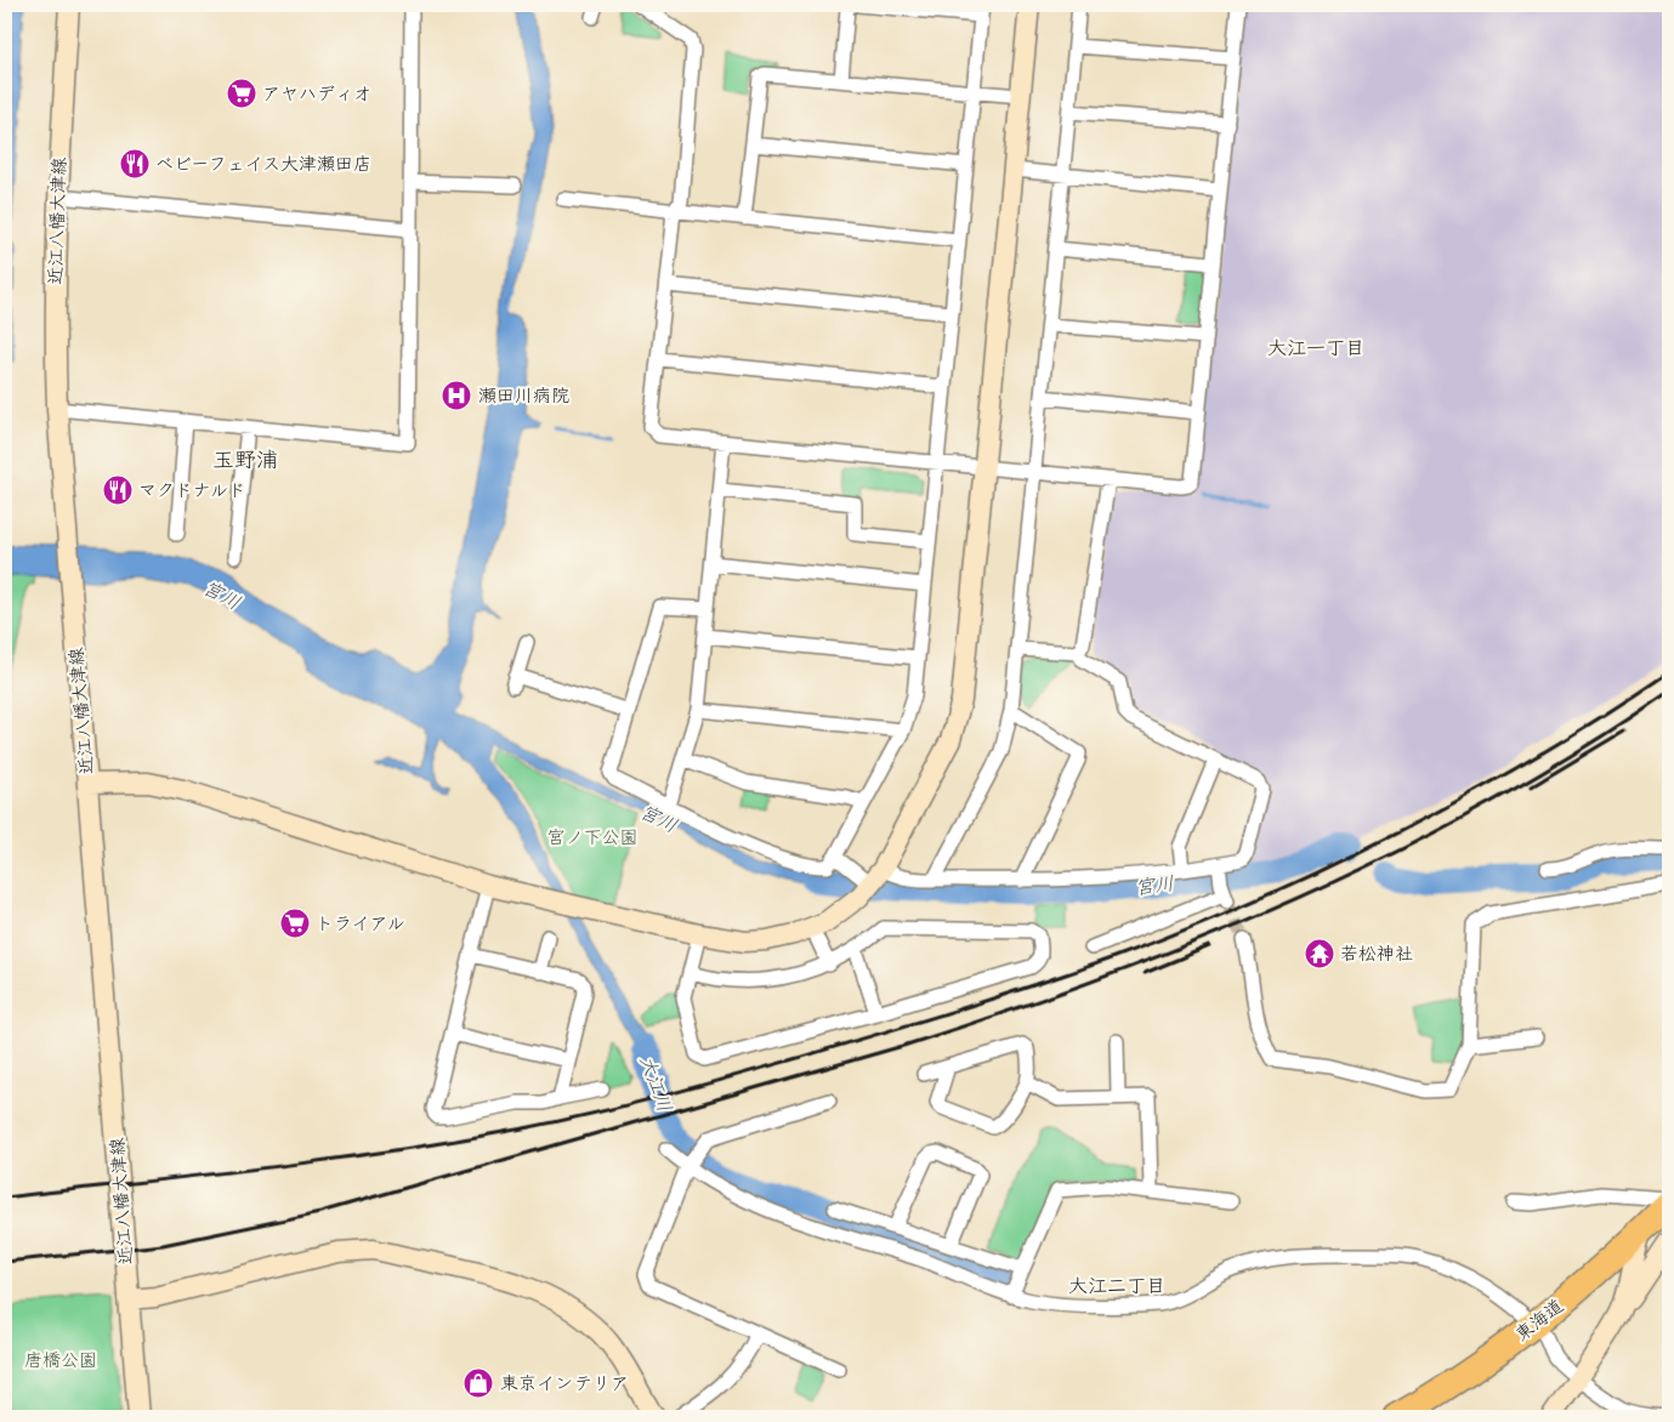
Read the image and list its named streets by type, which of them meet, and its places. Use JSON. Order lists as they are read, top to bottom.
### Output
{
  "streets": {
    "highway": ["東海道"],
    "street": ["近江八幡大津線"]
  },
  "districts": ["大江一丁目", "玉野浦", "大江二丁目"],
  "water": ["宮川", "大江川"],
  "parks": ["宮ノ下公園", "唐橋公園"],
  "places": {
    "supermarket": ["アヤハディオ", "トライアル"],
    "restaurant": ["ベビーフェイス大津瀬田店", "マクドナルド"],
    "hospital": ["瀬田川病院"],
    "temple": ["若松神社"],
    "shop": ["東京インテリア"]
  }
}
